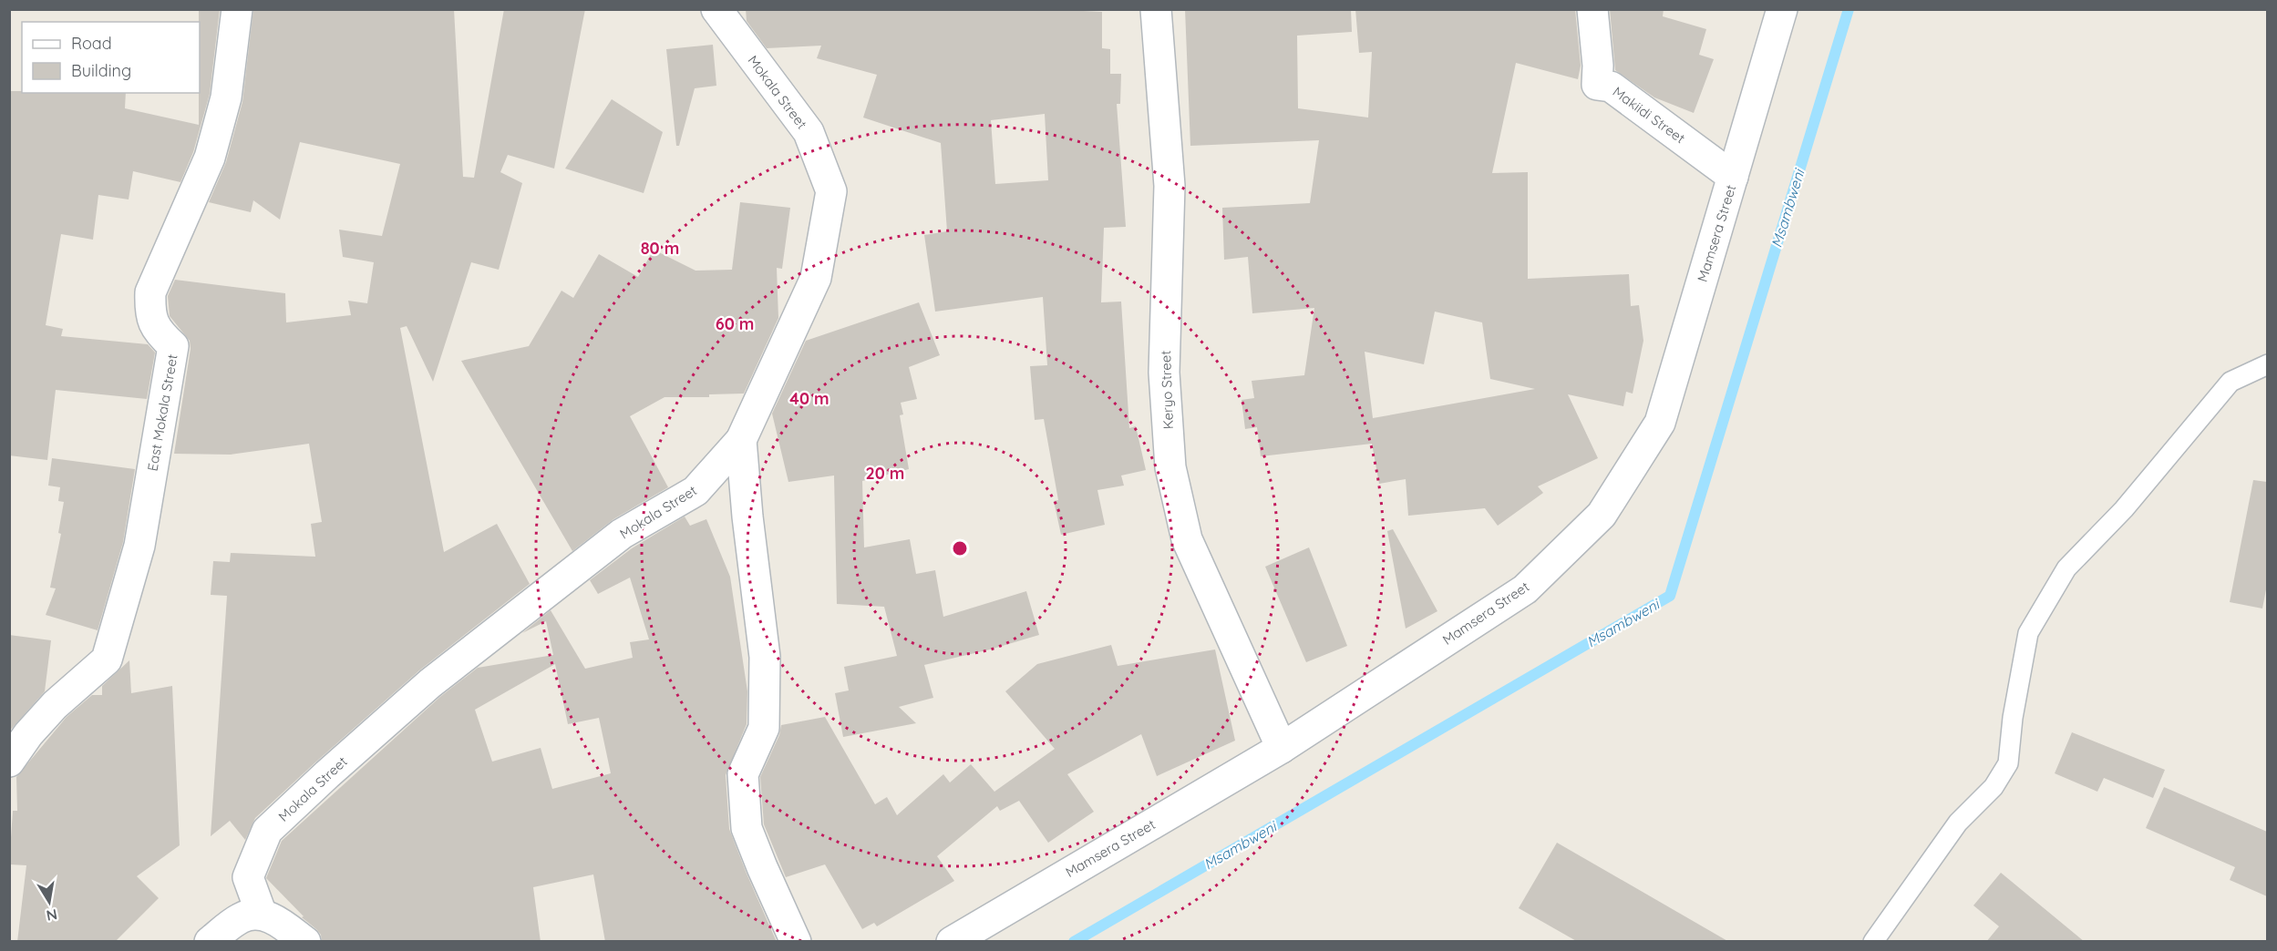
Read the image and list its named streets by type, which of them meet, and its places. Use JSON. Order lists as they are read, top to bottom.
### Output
{
  "streets": {
    "street": [
      "Mokala Street",
      "Makiidi Street",
      "Mamsera Street",
      "Keryo Street",
      "East Mokala Street"
    ]
  },
  "crossings": [
    ["Makiidi Street", "Mamsera Street"],
    ["Mamsera Street", "Keryo Street"]
  ],
  "water": ["Msambweni"],
  "legend": ["Road", "Building"],
  "north": "bottom",
  "rings": [
    "80 m",
    "60 m",
    "40 m",
    "20 m"
  ]
}
